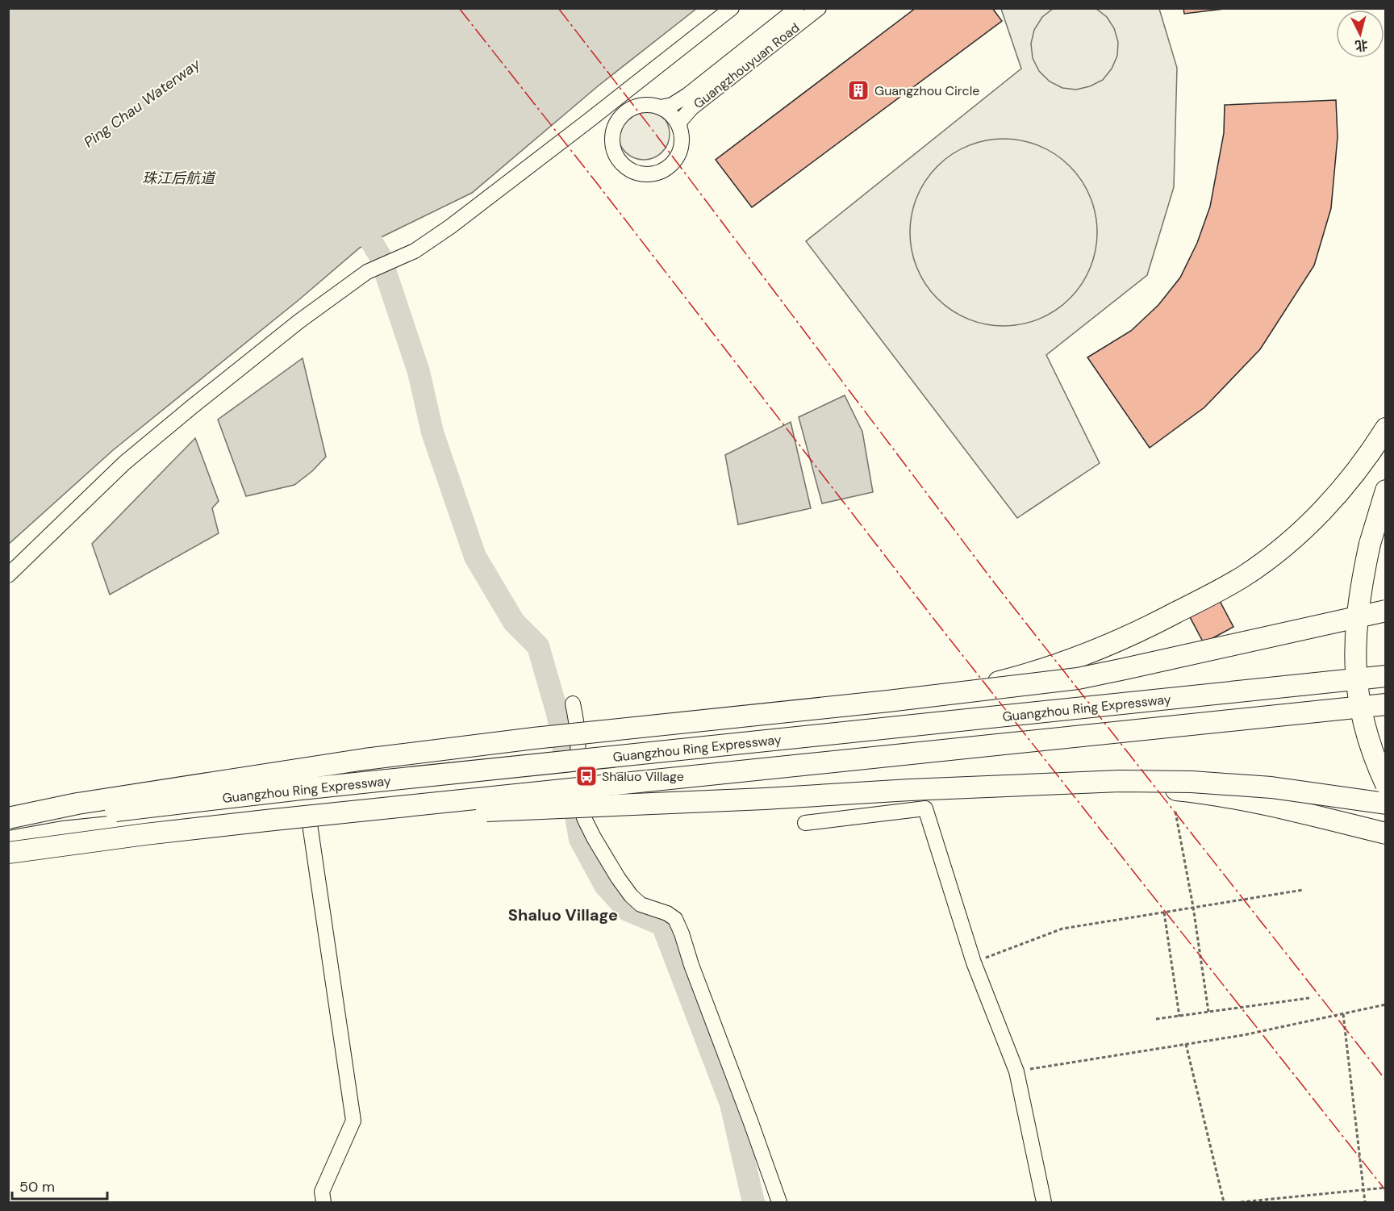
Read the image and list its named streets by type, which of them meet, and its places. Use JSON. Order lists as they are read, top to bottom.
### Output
{
  "streets": {
    "highway": ["Guangzhou Ring Expressway"],
    "street": ["Guangzhouyuan Road"]
  },
  "districts": ["Shaluo Village"],
  "water": ["Ping Chau Waterway", "珠江后航道"],
  "places": {
    "building": ["Guangzhou Circle"],
    "bus stop": ["Shaluo Village"]
  },
  "scale_bar": "50 m",
  "north": "bottom"
}
